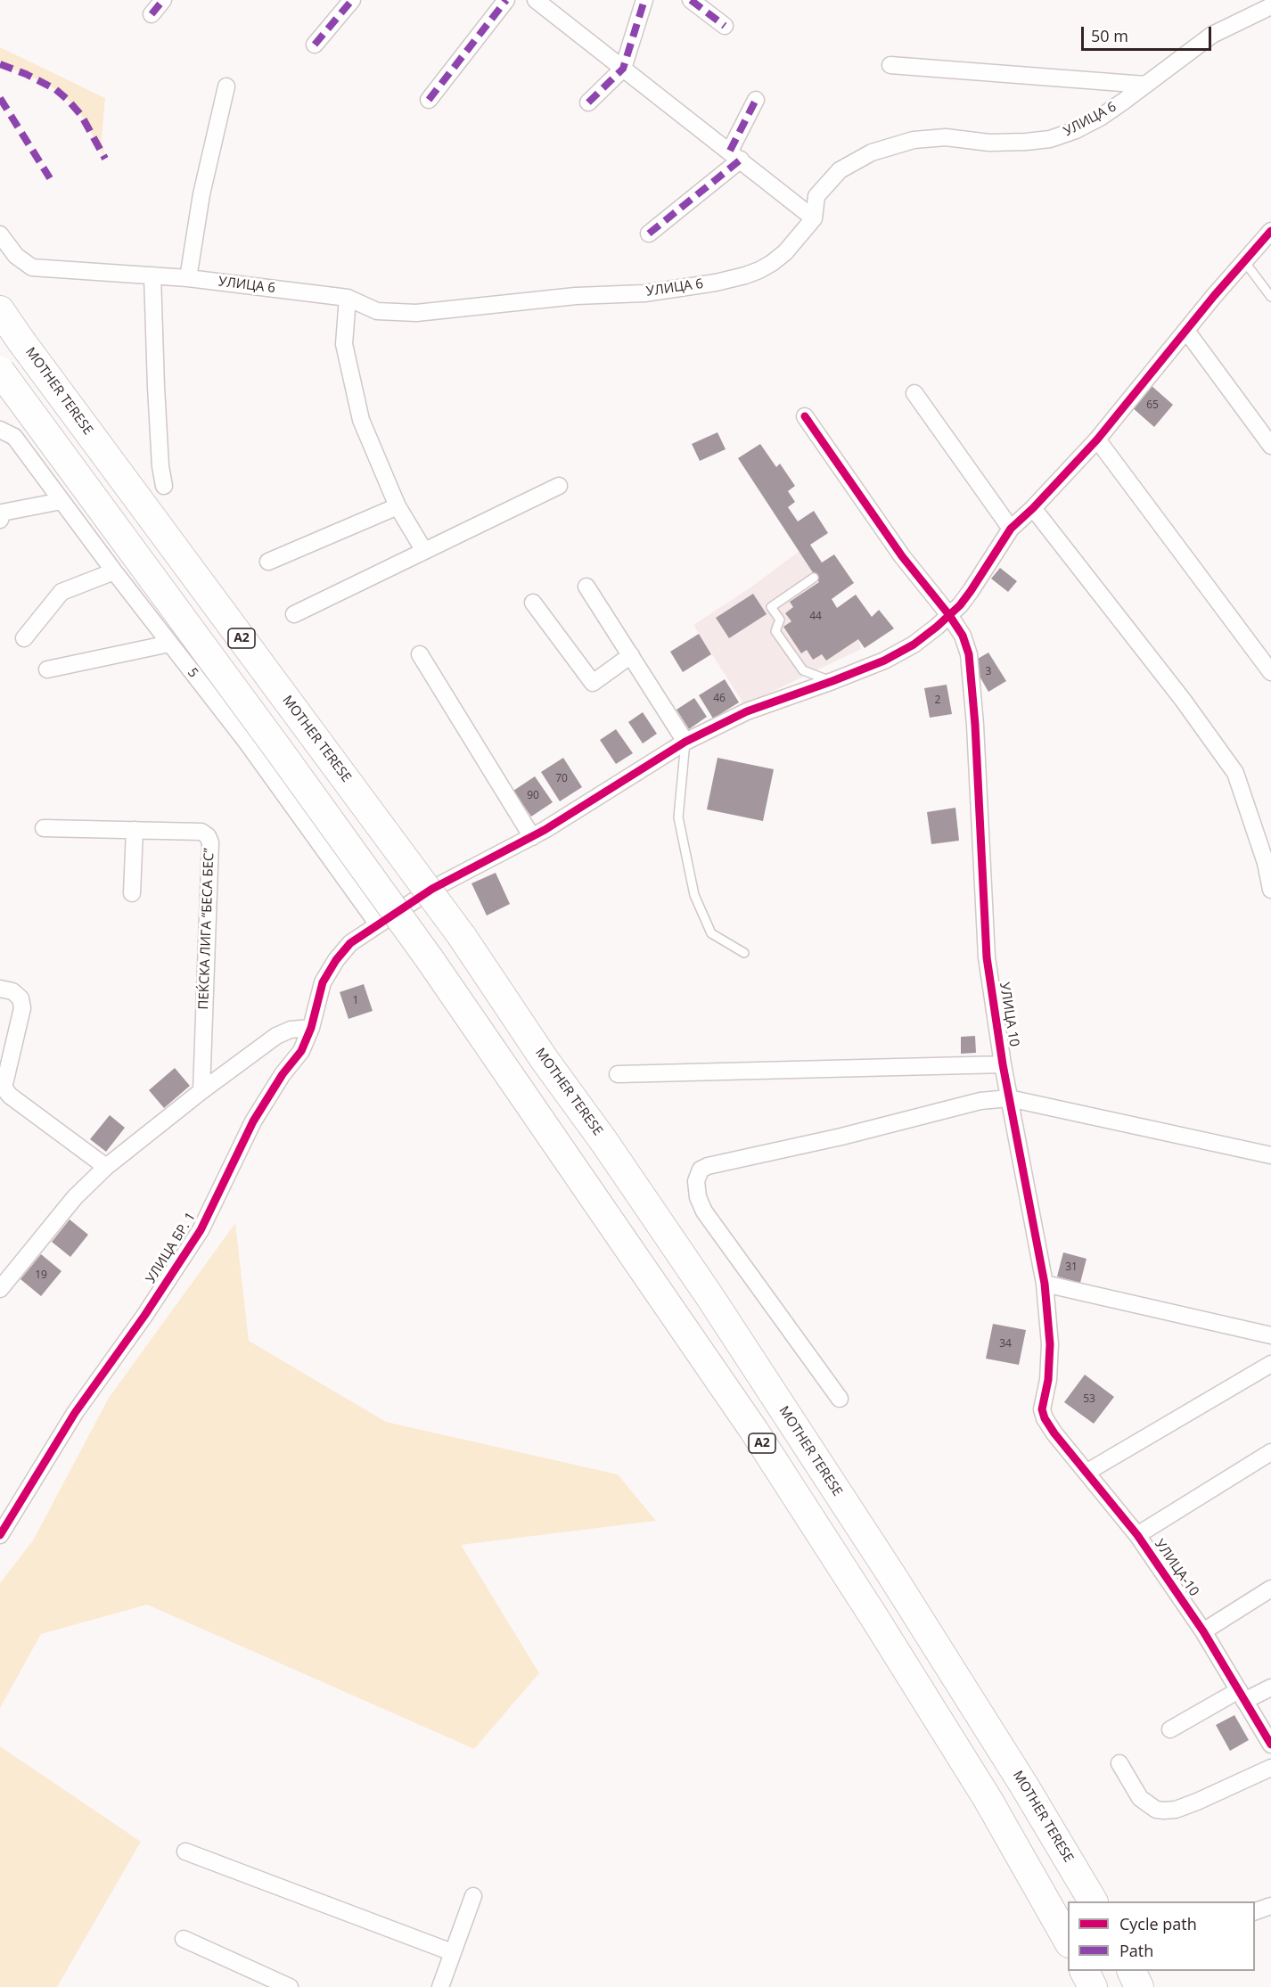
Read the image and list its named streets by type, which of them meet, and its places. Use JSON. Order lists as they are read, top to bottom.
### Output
{
  "streets": {
    "highway": ["MOTHER TERESE", "A2"],
    "street": [
      "УЛИЦА 6",
      "5",
      "ПЕЌСКА ЛИГА “БЕСА БЕС”",
      "УЛИЦА 10",
      "УЛИЦА БР. 1",
      "УЛИЦА-10"
    ]
  },
  "crossings": [
    ["5", "УЛИЦА БР. 1"],
    ["УЛИЦА 10", "УЛИЦА БР. 1"],
    ["УЛИЦА 10", "УЛИЦА-10"]
  ],
  "house_numbers": [
    "65",
    "44",
    "3",
    "46",
    "2",
    "70",
    "90",
    "1",
    "31",
    "19",
    "34",
    "53"
  ],
  "legend": ["Cycle path", "Path"],
  "scale_bar": "50 m"
}
